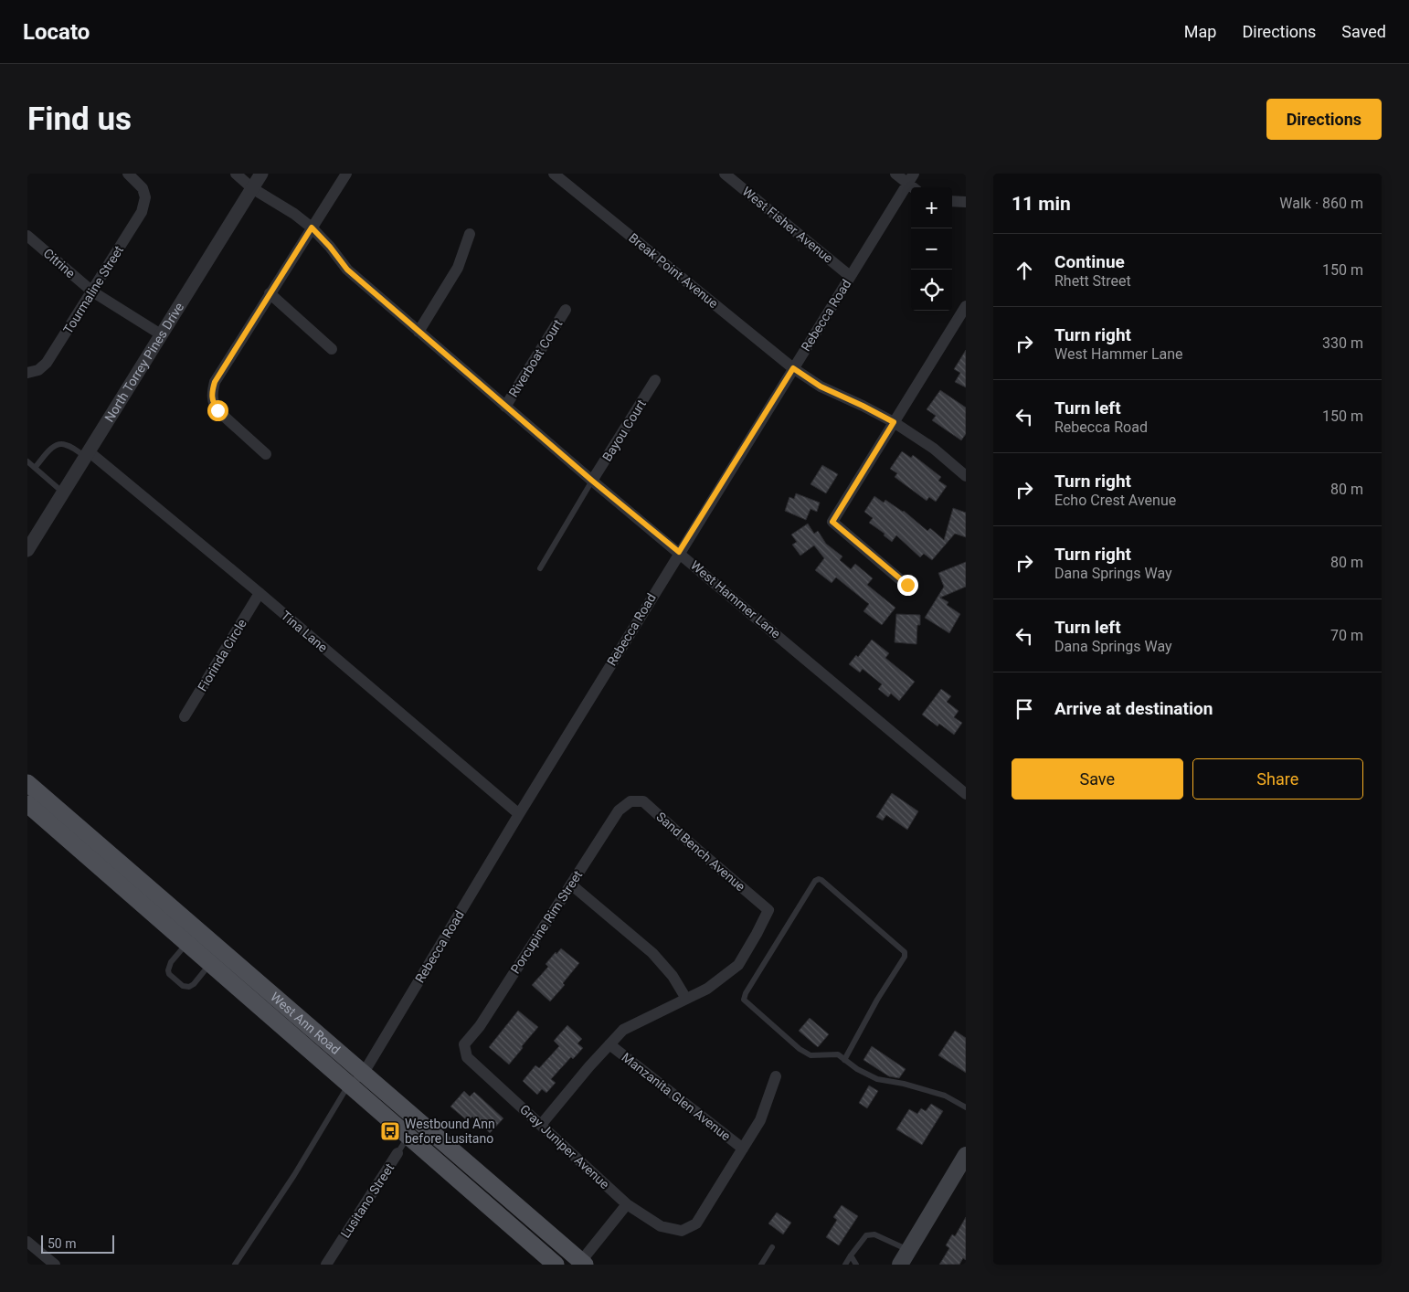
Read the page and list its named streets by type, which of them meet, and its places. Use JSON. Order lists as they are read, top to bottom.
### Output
{
  "streets": {
    "main road": ["West Ann Road"],
    "street": [
      "West Fisher Avenue",
      "Citrine",
      "Break Point Avenue",
      "Tourmaline Street",
      "Rebecca Road",
      "Riverboat Court",
      "North Torrey Pines Drive",
      "Bayou Court",
      "West Hammer Lane",
      "Tina Lane",
      "Fiorinda Circle",
      "Sand Bench Avenue",
      "Porcupine Rim Street",
      "Manzanita Glen Avenue",
      "Gray Juniper Avenue",
      "Lusitano Street"
    ]
  },
  "crossings": [
    ["West Fisher Avenue", "Rebecca Road"],
    ["Citrine", "Tourmaline Street"],
    ["Citrine", "North Torrey Pines Drive"],
    ["Break Point Avenue", "Rebecca Road"],
    ["Rebecca Road", "West Hammer Lane"],
    ["Rebecca Road", "Tina Lane"],
    ["Rebecca Road", "West Ann Road"],
    ["Riverboat Court", "West Hammer Lane"],
    ["North Torrey Pines Drive", "West Hammer Lane"],
    ["North Torrey Pines Drive", "Tina Lane"],
    ["Bayou Court", "West Hammer Lane"],
    ["Tina Lane", "Fiorinda Circle"],
    ["Sand Bench Avenue", "Porcupine Rim Street"],
    ["Porcupine Rim Street", "Gray Juniper Avenue"],
    ["West Ann Road", "Lusitano Street"],
    ["Manzanita Glen Avenue", "Gray Juniper Avenue"]
  ],
  "places": {
    "bus stop": ["Westbound Ann before Lusitano"]
  },
  "scale_bar": "50 m",
  "page": {
    "header": "Locato",
    "nav": ["Map", "Directions", "Saved"],
    "buttons": [
      "Directions",
      ["Save", "Share"]
    ],
    "title": "Find us",
    "heading": ["11 min", "Walk · 860 m"],
    "map_buttons": ["+", "−"],
    "list": [
      ["Continue", "Rhett Street", "150 m"],
      ["Turn right", "West Hammer Lane", "330 m"],
      ["Turn left", "Rebecca Road", "150 m"],
      ["Turn right", "Echo Crest Avenue", "80 m"],
      ["Turn right", "Dana Springs Way", "80 m"],
      ["Turn left", "Dana Springs Way", "70 m"],
      "Arrive at destination"
    ],
    "scale": "50 m"
  }
}
